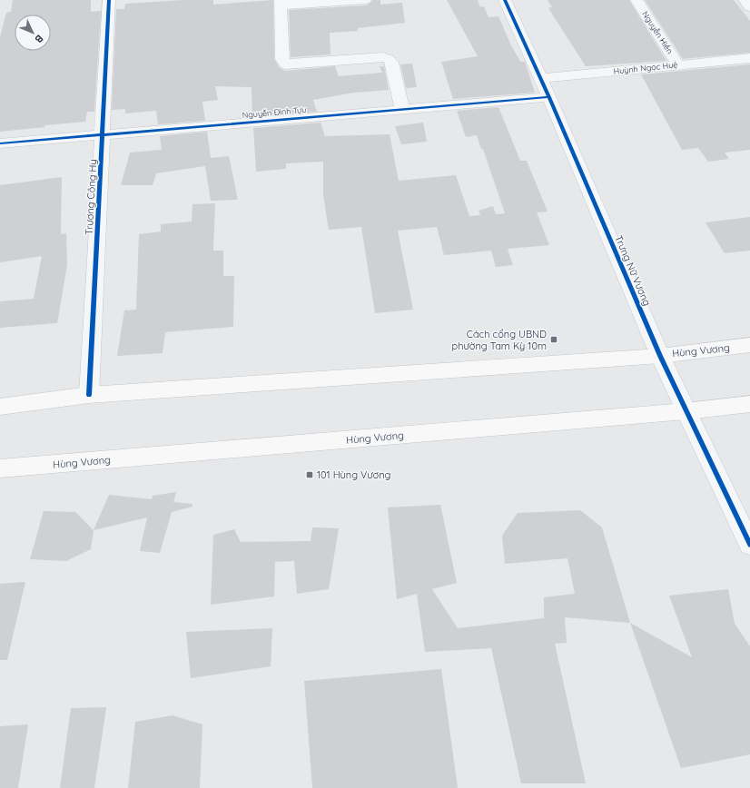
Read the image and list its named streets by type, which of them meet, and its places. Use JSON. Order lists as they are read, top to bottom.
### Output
{
  "streets": {
    "main road": ["Hùng Vương"],
    "street": [
      "Nguyễn Hiền",
      "Huỳnh Ngọc Huệ",
      "Nguyễn Đình Tựu",
      "Trương Công Hy",
      "Trưng Nữ Vương"
    ]
  },
  "crossings": [
    ["Nguyễn Hiền", "Huỳnh Ngọc Huệ"],
    ["Huỳnh Ngọc Huệ", "Trưng Nữ Vương"],
    ["Nguyễn Đình Tựu", "Trương Công Hy"],
    ["Nguyễn Đình Tựu", "Trưng Nữ Vương"],
    ["Trương Công Hy", "Hùng Vương"],
    ["Trưng Nữ Vương", "Hùng Vương"]
  ],
  "places": {
    "transit": ["Cách cổng UBND phường Tam Kỳ 10m", "101 Hùng Vương"]
  },
  "north": "bottom right"
}
